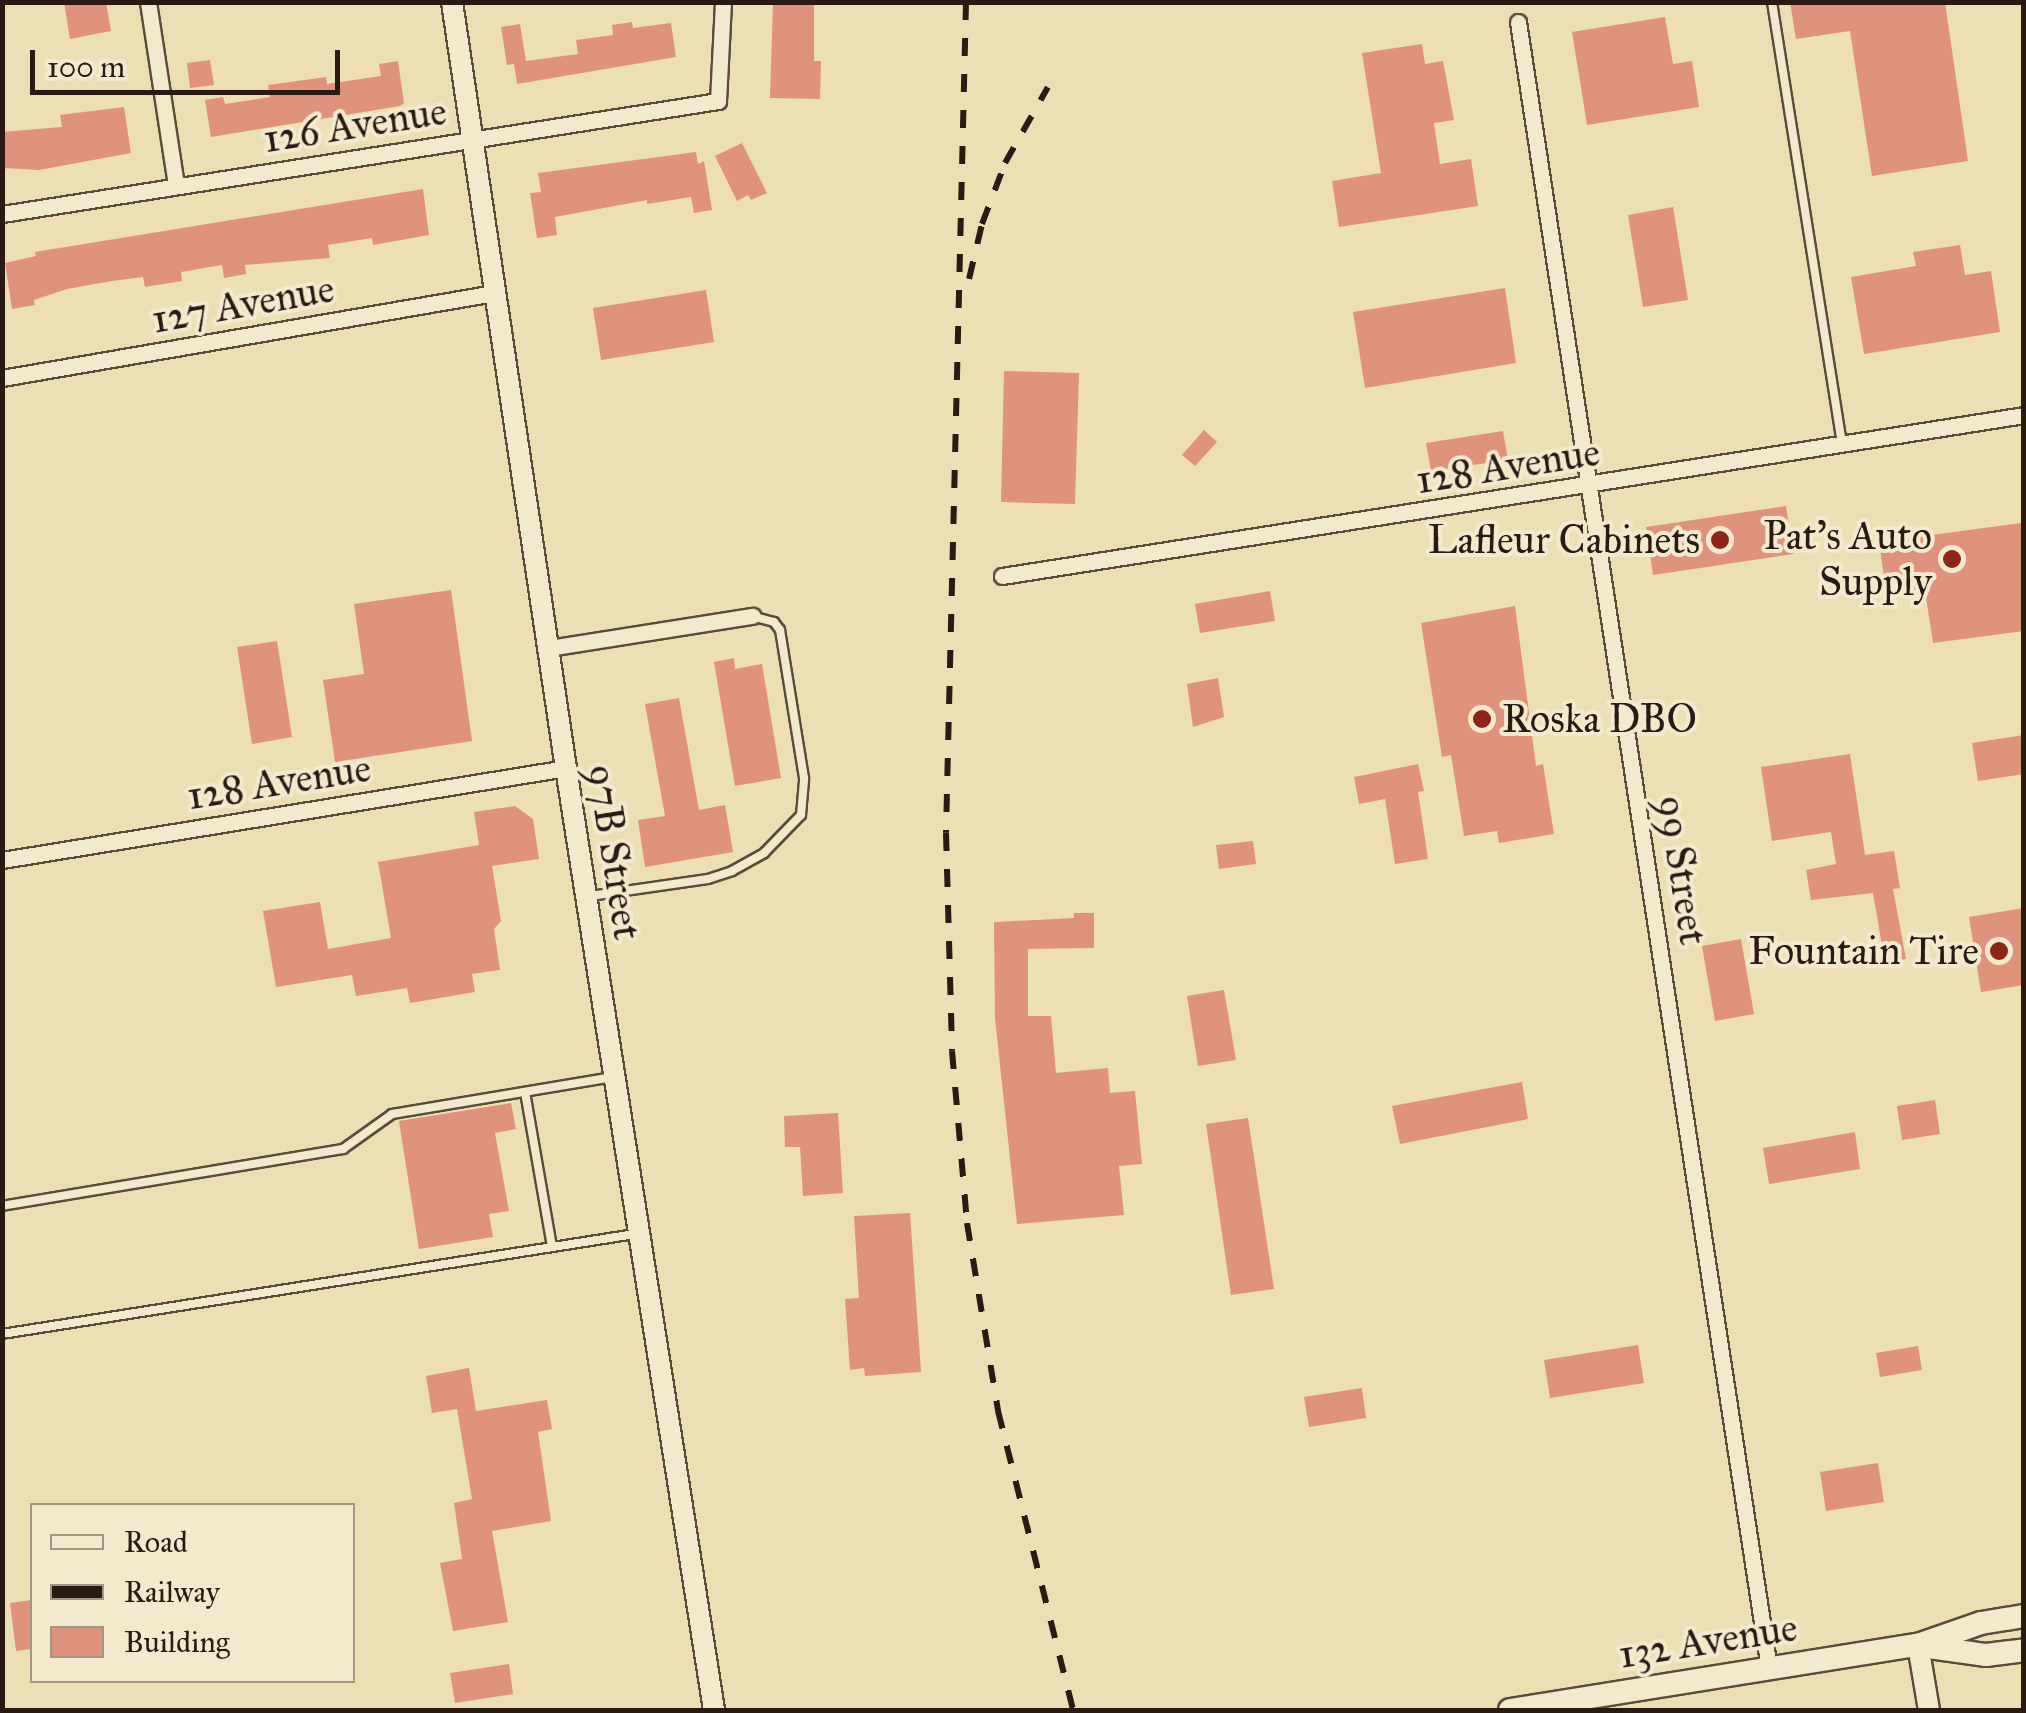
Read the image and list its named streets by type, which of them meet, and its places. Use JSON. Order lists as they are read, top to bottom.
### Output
{
  "streets": {
    "main road": ["132 Avenue"],
    "street": [
      "126 Avenue",
      "127 Avenue",
      "128 Avenue",
      "97B Street",
      "99 Street"
    ]
  },
  "crossings": [
    ["126 Avenue", "97B Street"],
    ["127 Avenue", "97B Street"],
    ["128 Avenue", "97B Street"],
    ["128 Avenue", "99 Street"],
    ["99 Street", "132 Avenue"]
  ],
  "places": [
    "Lafleur Cabinets",
    "Pat's Auto Supply",
    "Roska DBO",
    "Fountain Tire"
  ],
  "legend": ["Road", "Railway", "Building"],
  "scale_bar": "100 m"
}
